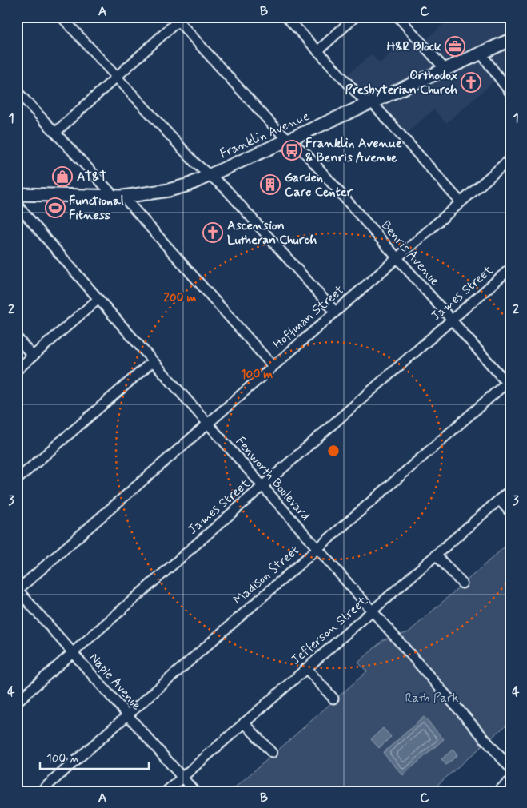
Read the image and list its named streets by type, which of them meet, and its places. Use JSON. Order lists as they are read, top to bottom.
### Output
{
  "streets": {
    "main road": ["Franklin Avenue"],
    "street": [
      "Benris Avenue",
      "James Street",
      "Hoffman Street",
      "Fenworth Boulevard",
      "Madison Street",
      "Jefferson Street",
      "Naple Avenue"
    ]
  },
  "crossings": [
    ["Franklin Avenue", "Benris Avenue"],
    ["Benris Avenue", "James Street"],
    ["Benris Avenue", "Hoffman Street"],
    ["Benris Avenue", "Madison Street"],
    ["James Street", "Fenworth Boulevard"],
    ["James Street", "Naple Avenue"],
    ["Hoffman Street", "Fenworth Boulevard"],
    ["Hoffman Street", "Naple Avenue"],
    ["Fenworth Boulevard", "Madison Street"],
    ["Fenworth Boulevard", "Jefferson Street"],
    ["Madison Street", "Naple Avenue"],
    ["Jefferson Street", "Naple Avenue"]
  ],
  "parks": ["Rath Park"],
  "places": {
    "office": ["H&R Block"],
    "church": ["Orthodox Presbyterian Church", "Ascension Lutheran Church"],
    "bus stop": ["Franklin Avenue & Benris Avenue"],
    "shop": ["AT&T"],
    "building": ["Garden Care Center"],
    "sports": ["Functional Fitness"]
  },
  "scale_bar": "100 m",
  "grid": {
    "columns": ["A", "B", "C"],
    "rows": [
      "1",
      "2",
      "3",
      "4"
    ]
  },
  "rings": ["200 m", "100 m"]
}
